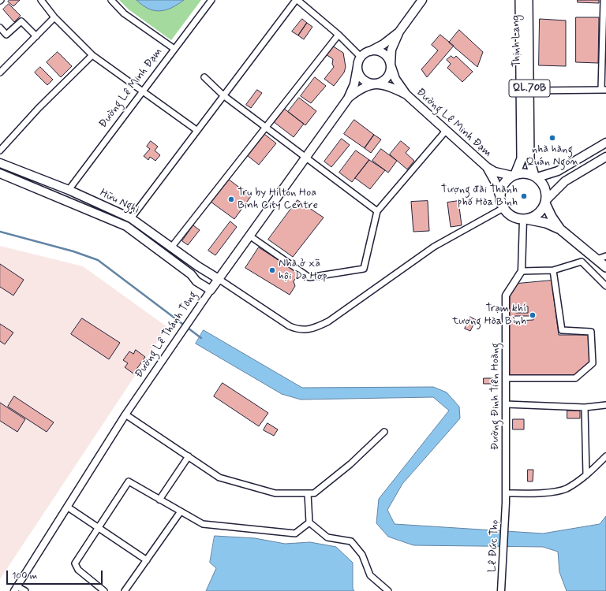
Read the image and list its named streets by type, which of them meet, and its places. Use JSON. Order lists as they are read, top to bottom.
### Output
{
  "streets": {
    "main road": [
      "Thịnh Lang",
      "Đường Lê Minh Đạm",
      "QL.70B",
      "Hữu Nghị",
      "Đường Lê Thánh Tông"
    ],
    "street": ["Đường Đinh Tiên Hoàng", "Lê Đức Thọ"]
  },
  "crossings": [
    ["Thịnh Lang", "Đường Lê Minh Đạm"],
    ["Đường Lê Minh Đạm", "Hữu Nghị"],
    ["Hữu Nghị", "Đường Lê Thánh Tông"],
    ["Đường Đinh Tiên Hoàng", "Lê Đức Thọ"]
  ],
  "places": [
    "nhà hàng Quán Ngon",
    "Tượng đài Thành phố Hòa Bình",
    "Tru by Hilton Hoa Binh City Centre",
    "Nhà ở xã hội Dạ Hợp",
    "Trạm khí tượng Hòa Bình"
  ],
  "scale_bar": "100 m"
}
